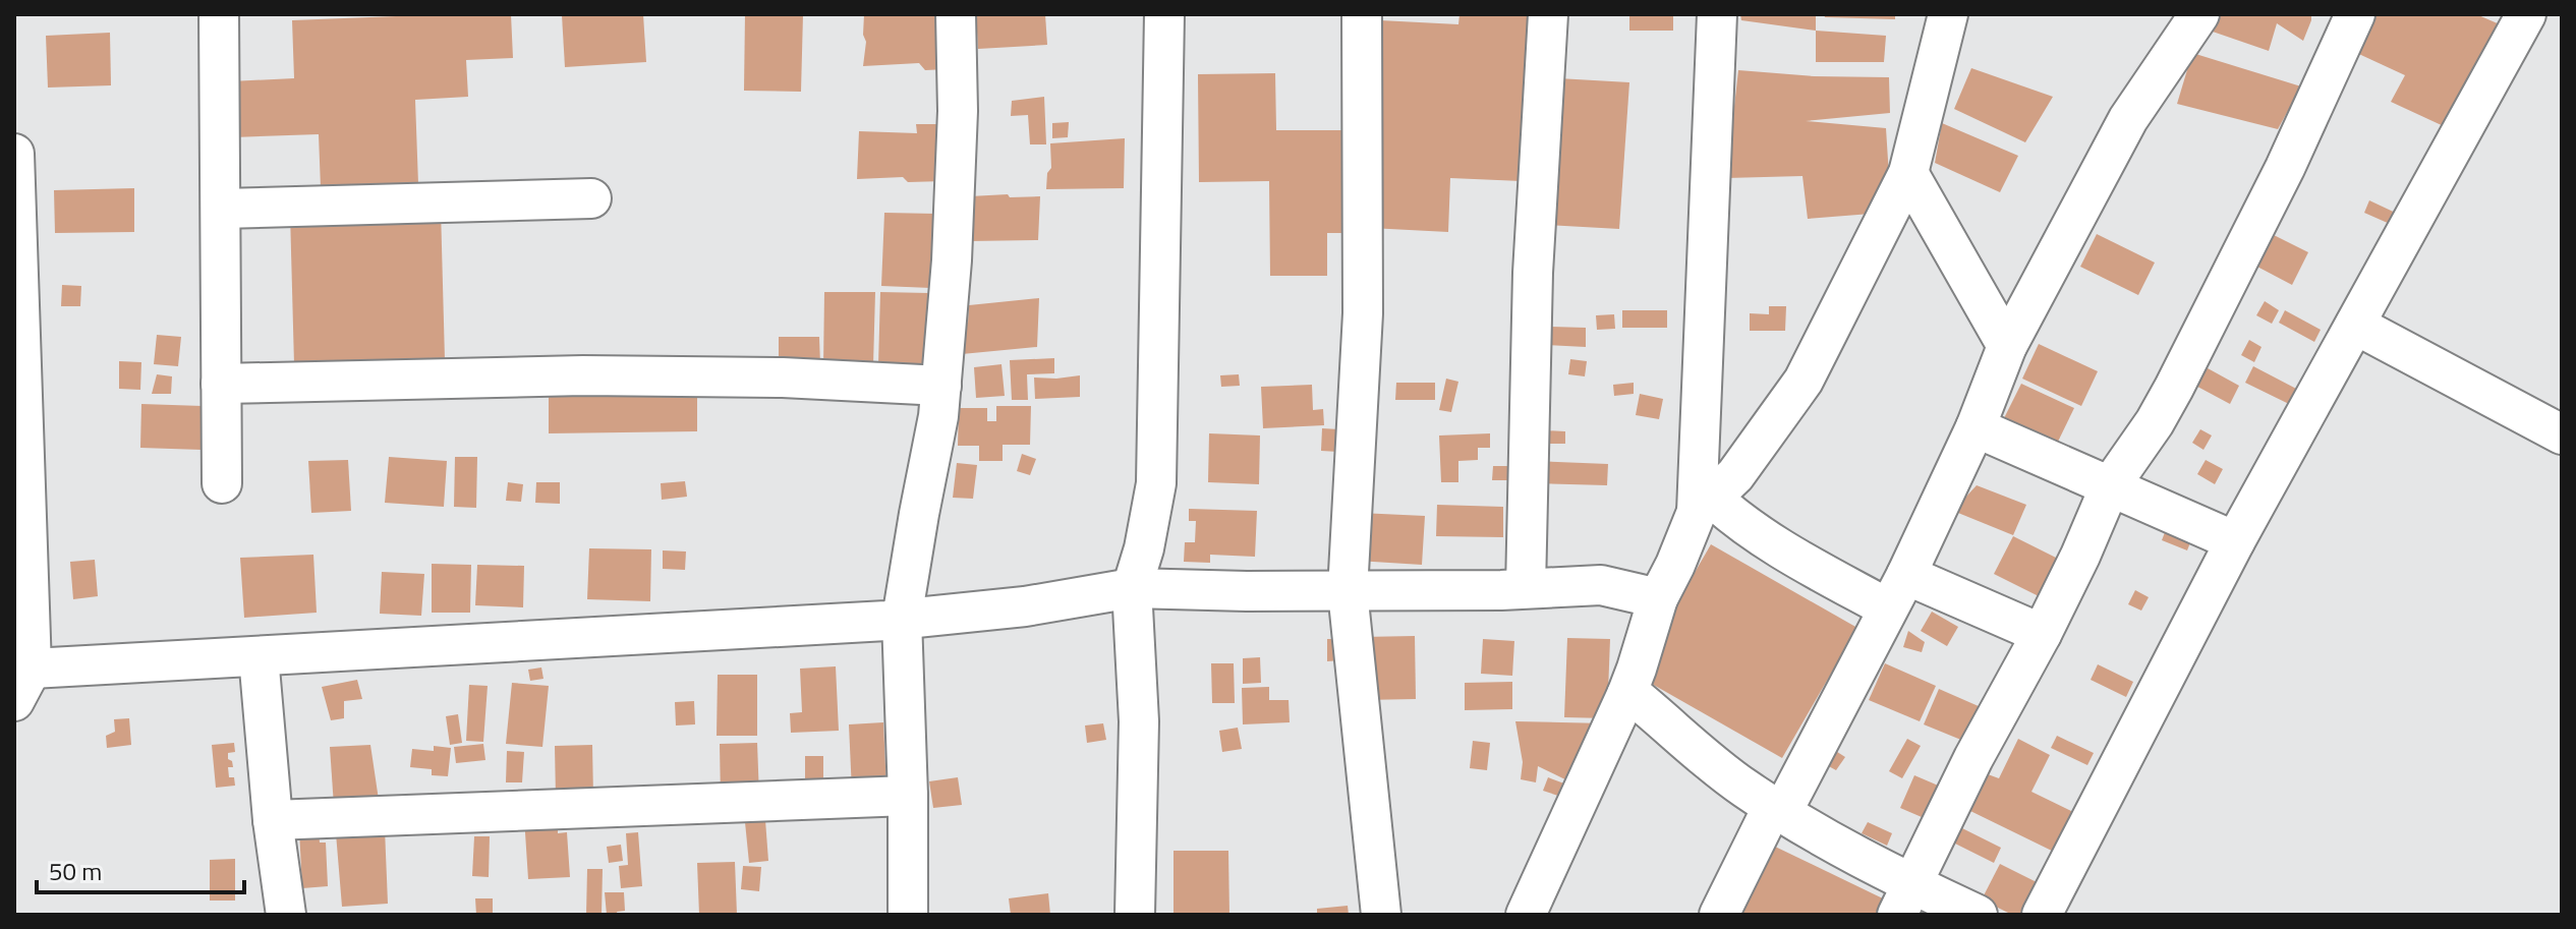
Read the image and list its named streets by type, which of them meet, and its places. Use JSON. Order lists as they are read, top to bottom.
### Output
{
  "scale_bar": "50 m"
}
